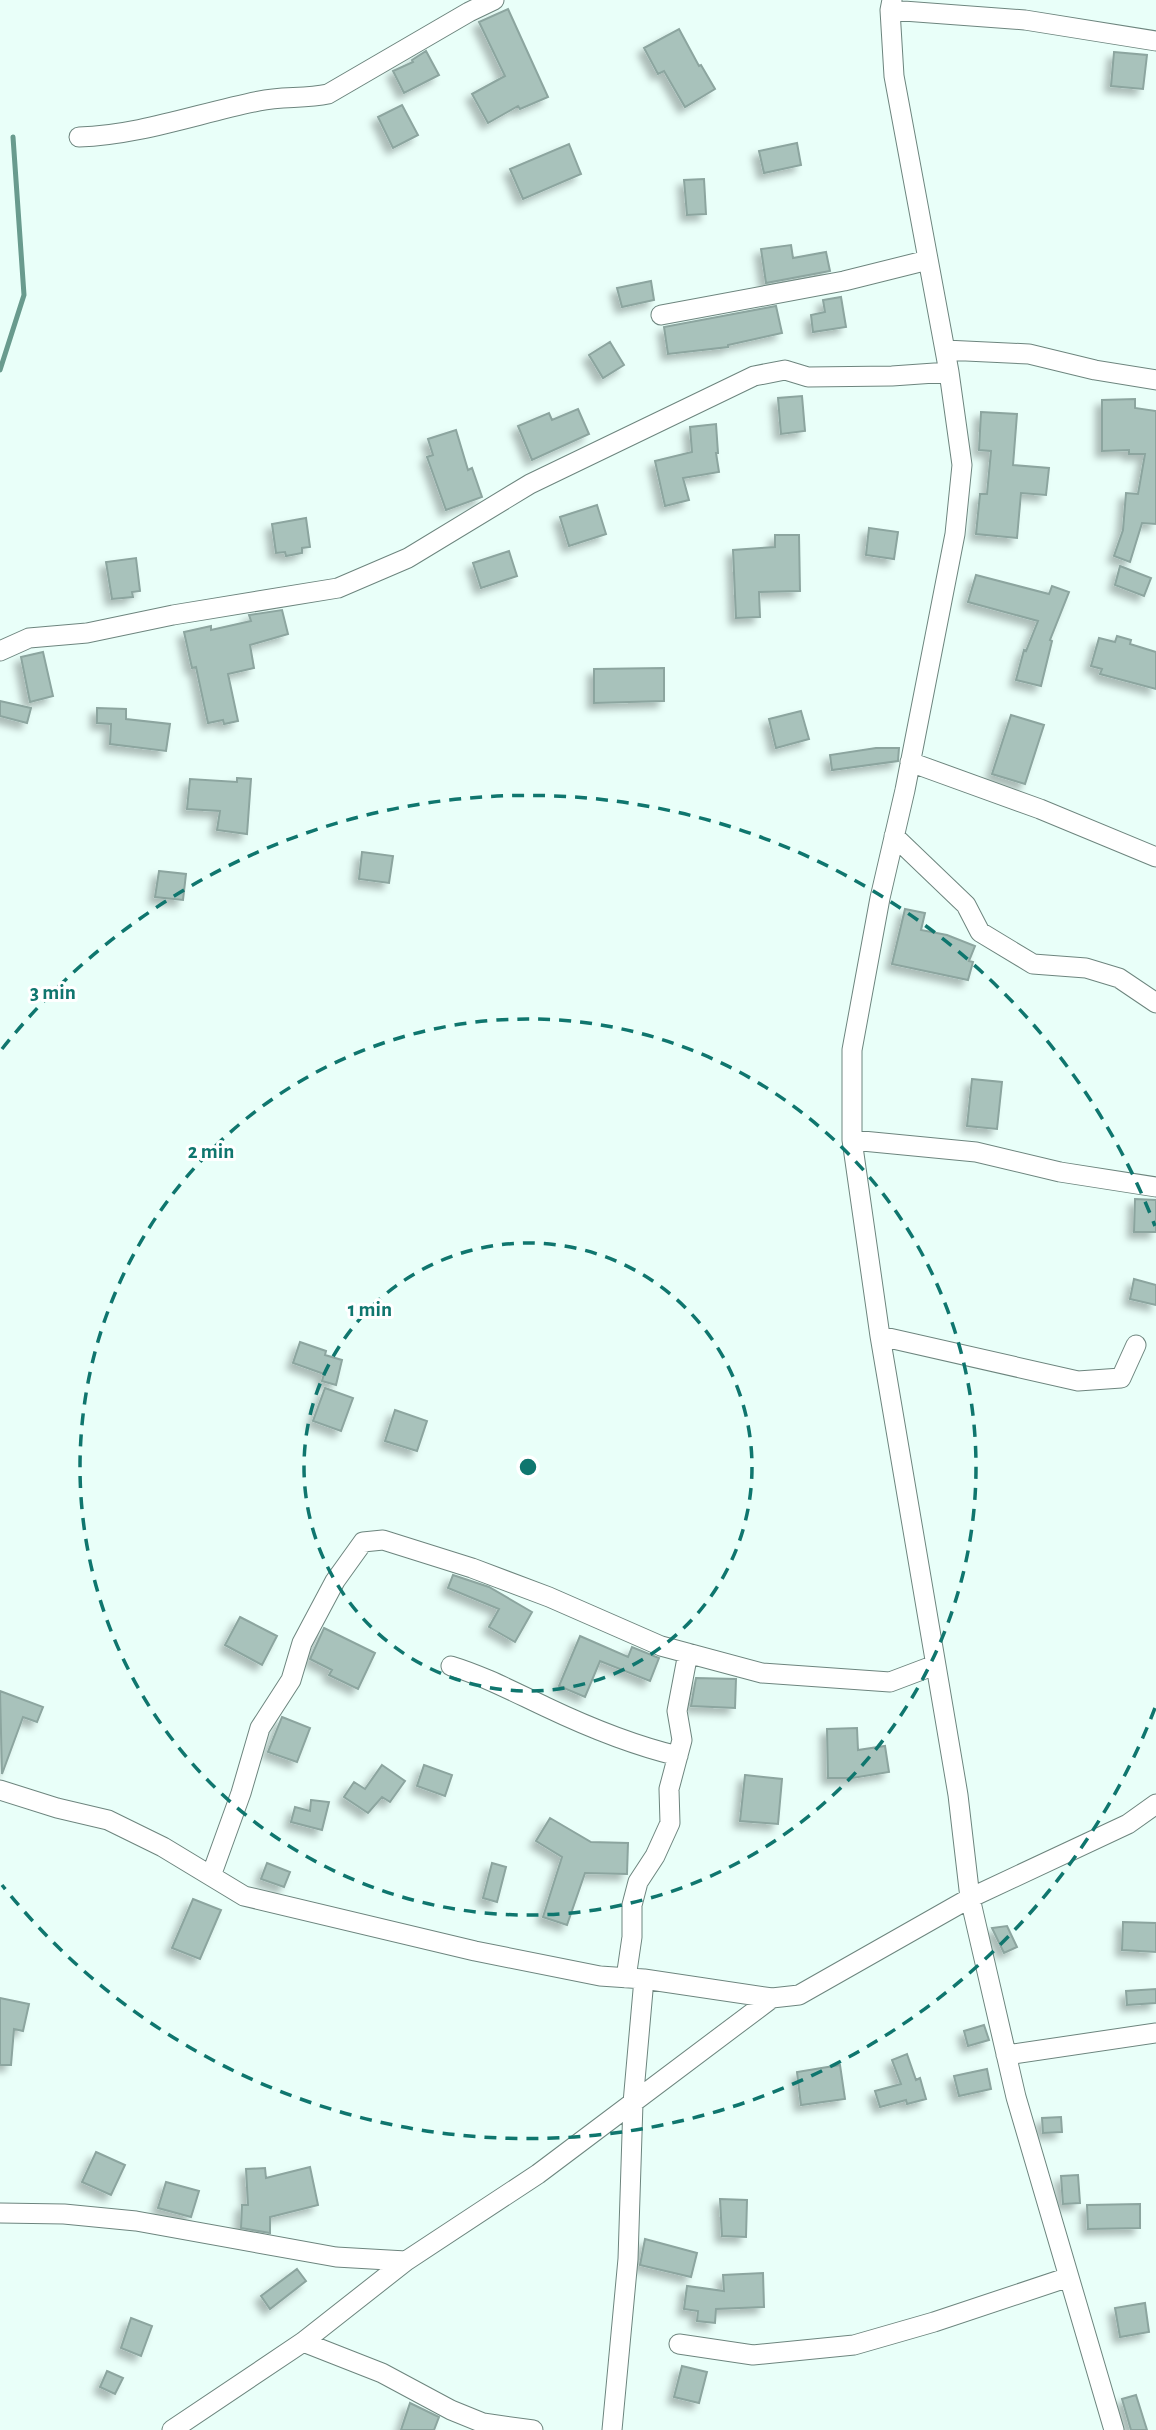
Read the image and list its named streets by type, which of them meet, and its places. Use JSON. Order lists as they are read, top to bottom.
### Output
{
  "rings": ["3 min", "2 min", "1 min"]
}
